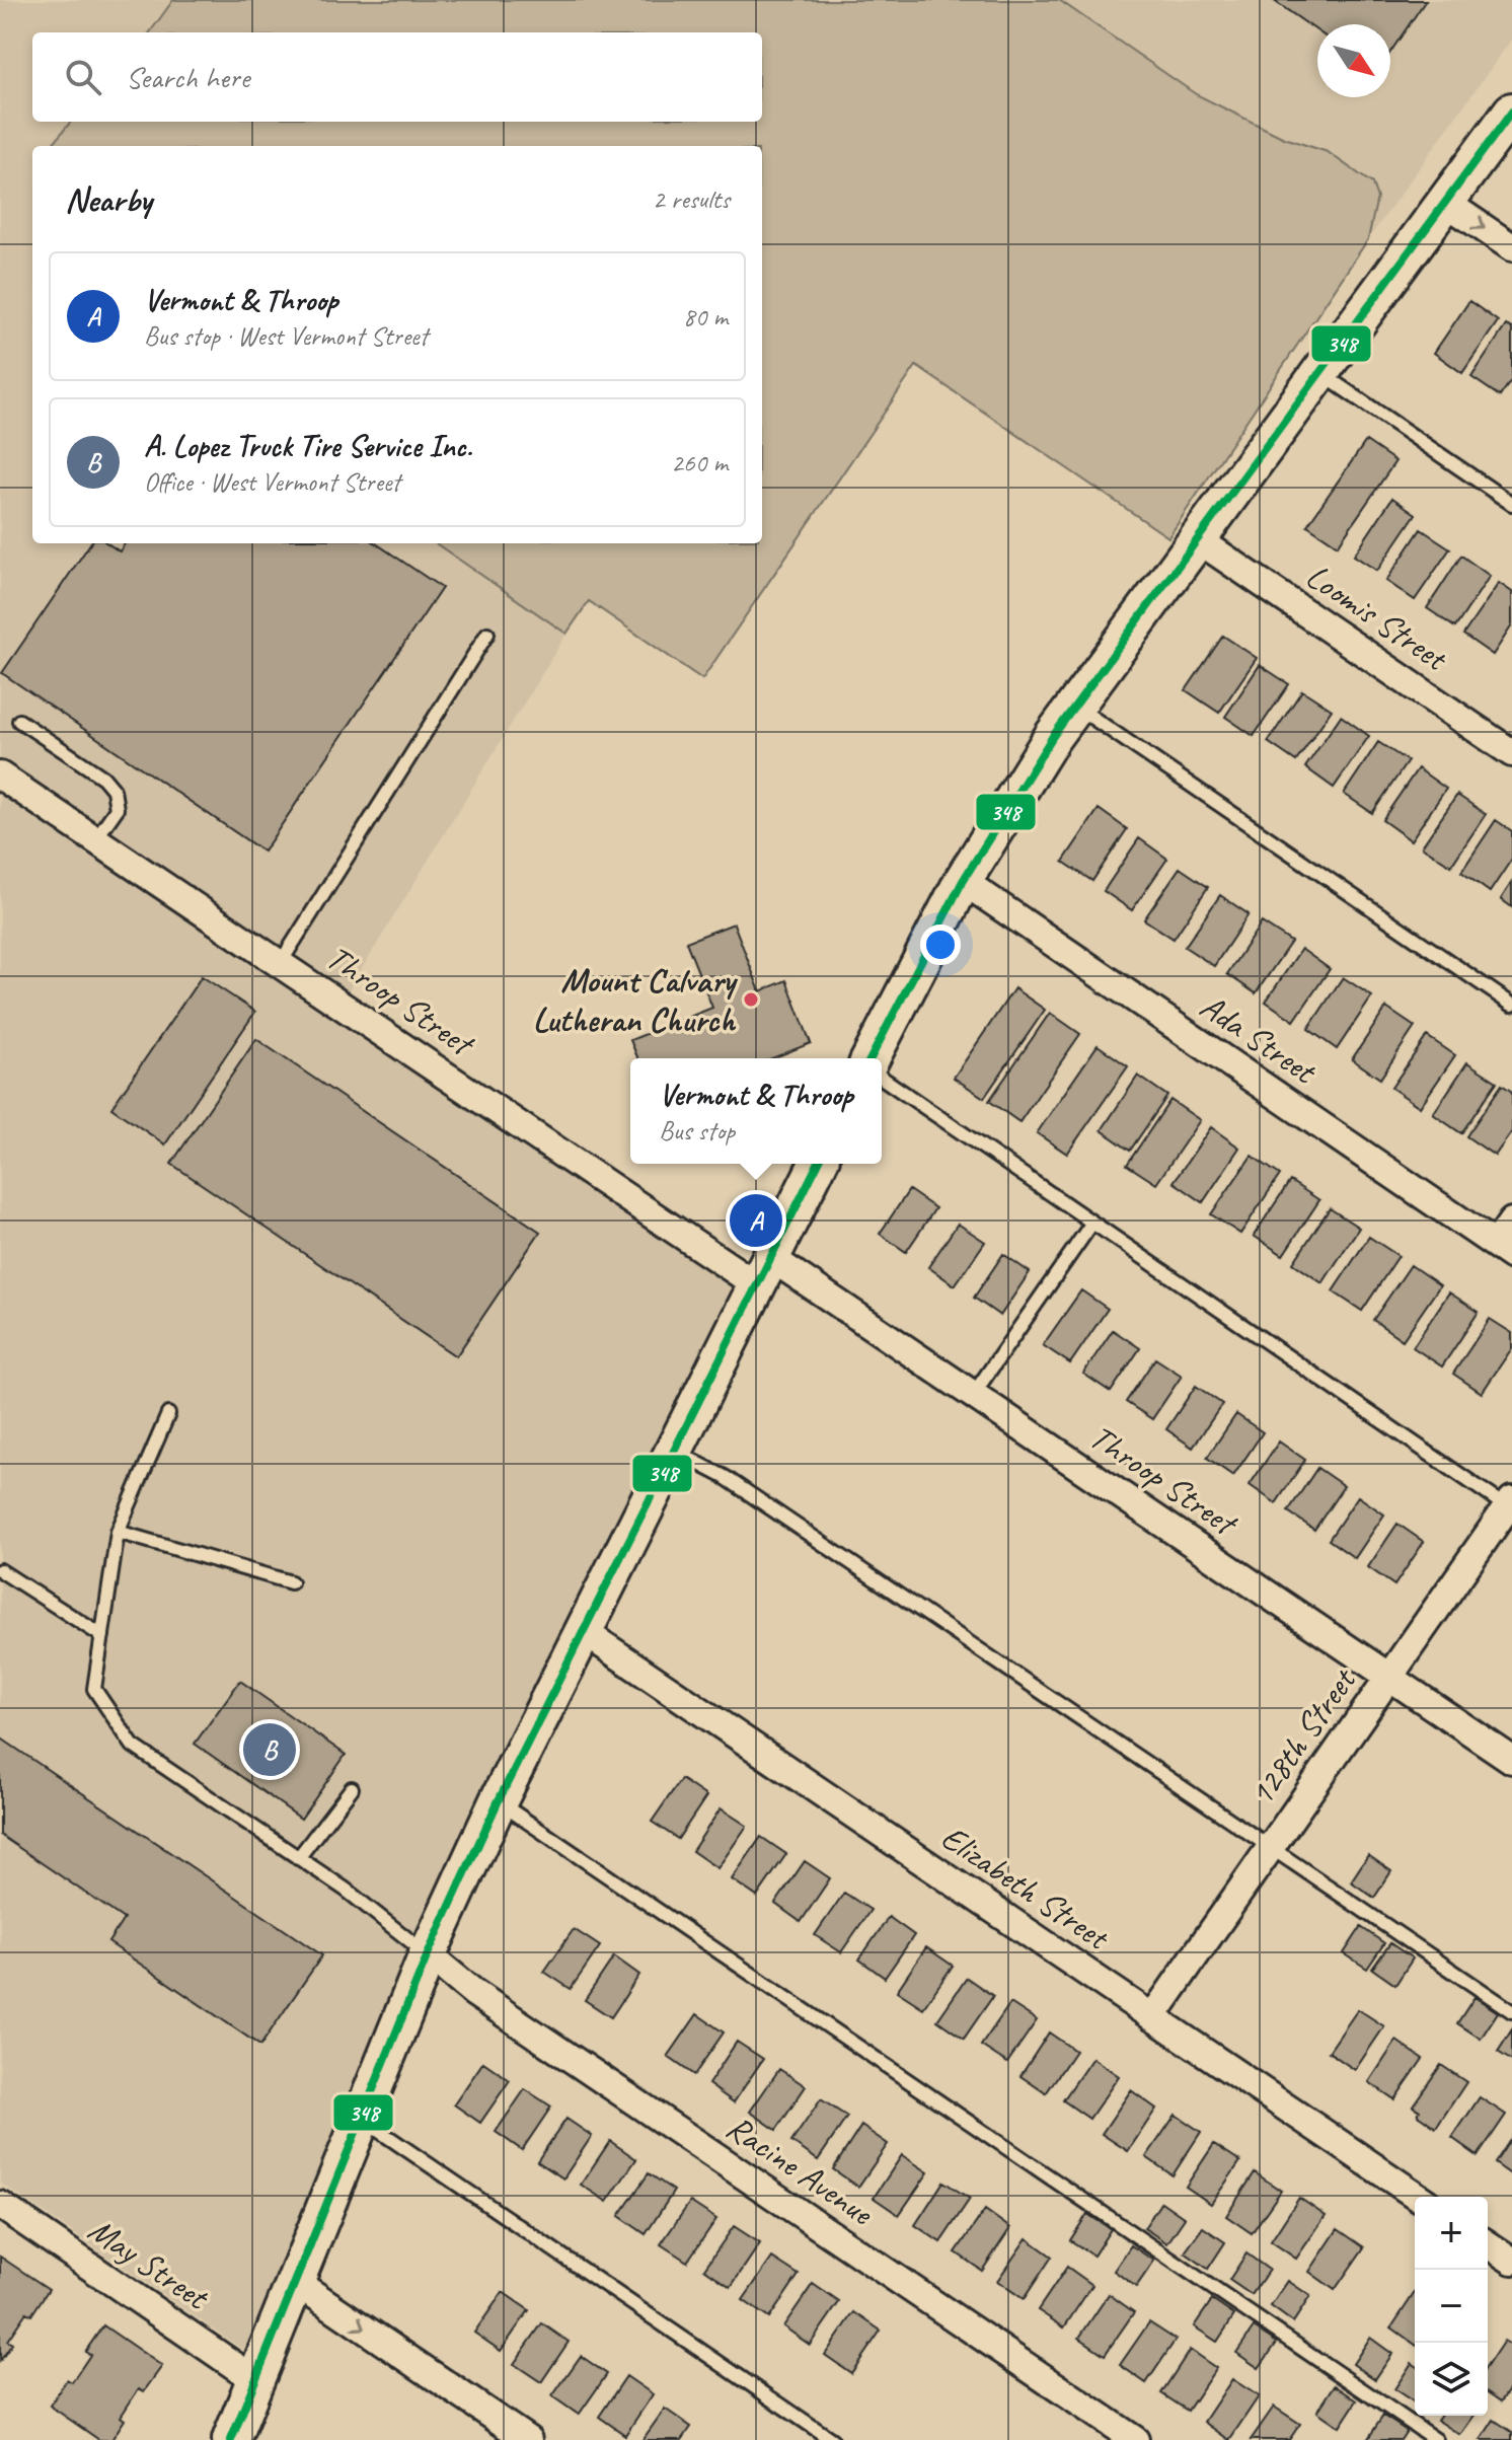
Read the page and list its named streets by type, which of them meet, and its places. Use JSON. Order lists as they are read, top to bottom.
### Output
{
  "streets": {
    "street": [
      "Loomis Street",
      "Throop Street",
      "Ada Street",
      "128th Street",
      "Elizabeth Street",
      "Racine Avenue",
      "May Street"
    ]
  },
  "crossings": [
    ["Throop Street", "128th Street"],
    ["128th Street", "Elizabeth Street"]
  ],
  "places": ["Mount Calvary Lutheran Church"],
  "lines": ["transit line 348"],
  "north": "bottom right",
  "page": {
    "search": "Search here",
    "heading": ["Nearby", "2 results"],
    "list": [
      {
        "mark": "A",
        "name": "Vermont & Throop",
        "note": "Bus stop · West Vermont Street",
        "value": "80 m"
      },
      {
        "mark": "B",
        "name": "A. Lopez Truck Tire Service Inc.",
        "note": "Office · West Vermont Street",
        "value": "260 m"
      }
    ],
    "popup": ["Vermont & Throop", "Bus stop"],
    "pins": ["A", "B"],
    "map_buttons": ["+", "−"]
  }
}
